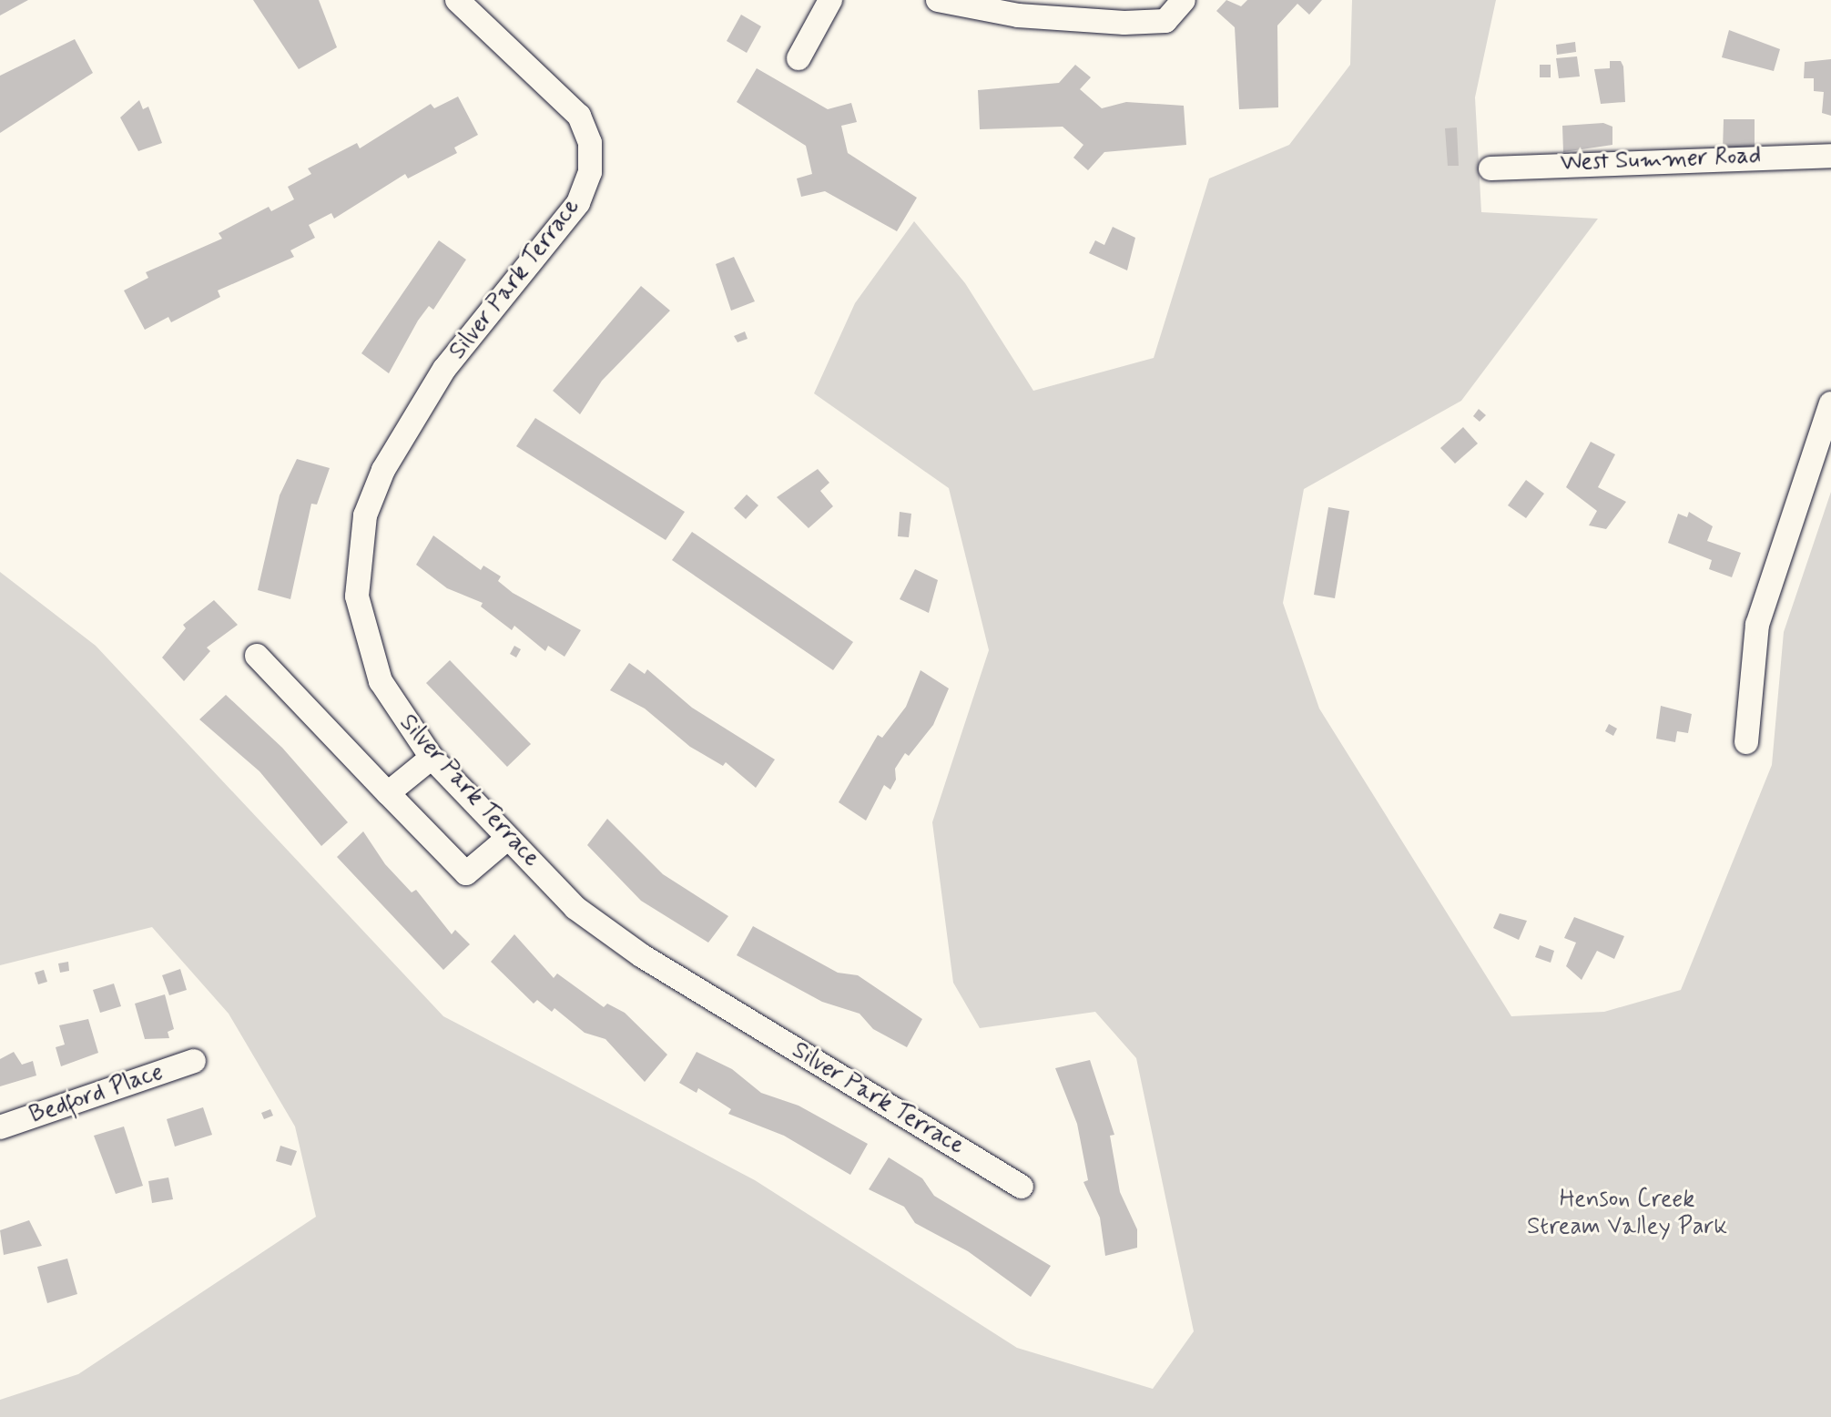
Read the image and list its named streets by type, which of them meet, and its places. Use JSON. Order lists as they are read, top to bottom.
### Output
{
  "streets": {
    "street": ["West Summer Road", "Silver Park Terrace", "Bedford Place"]
  },
  "parks": ["Henson Creek Stream Valley Park"]
}
